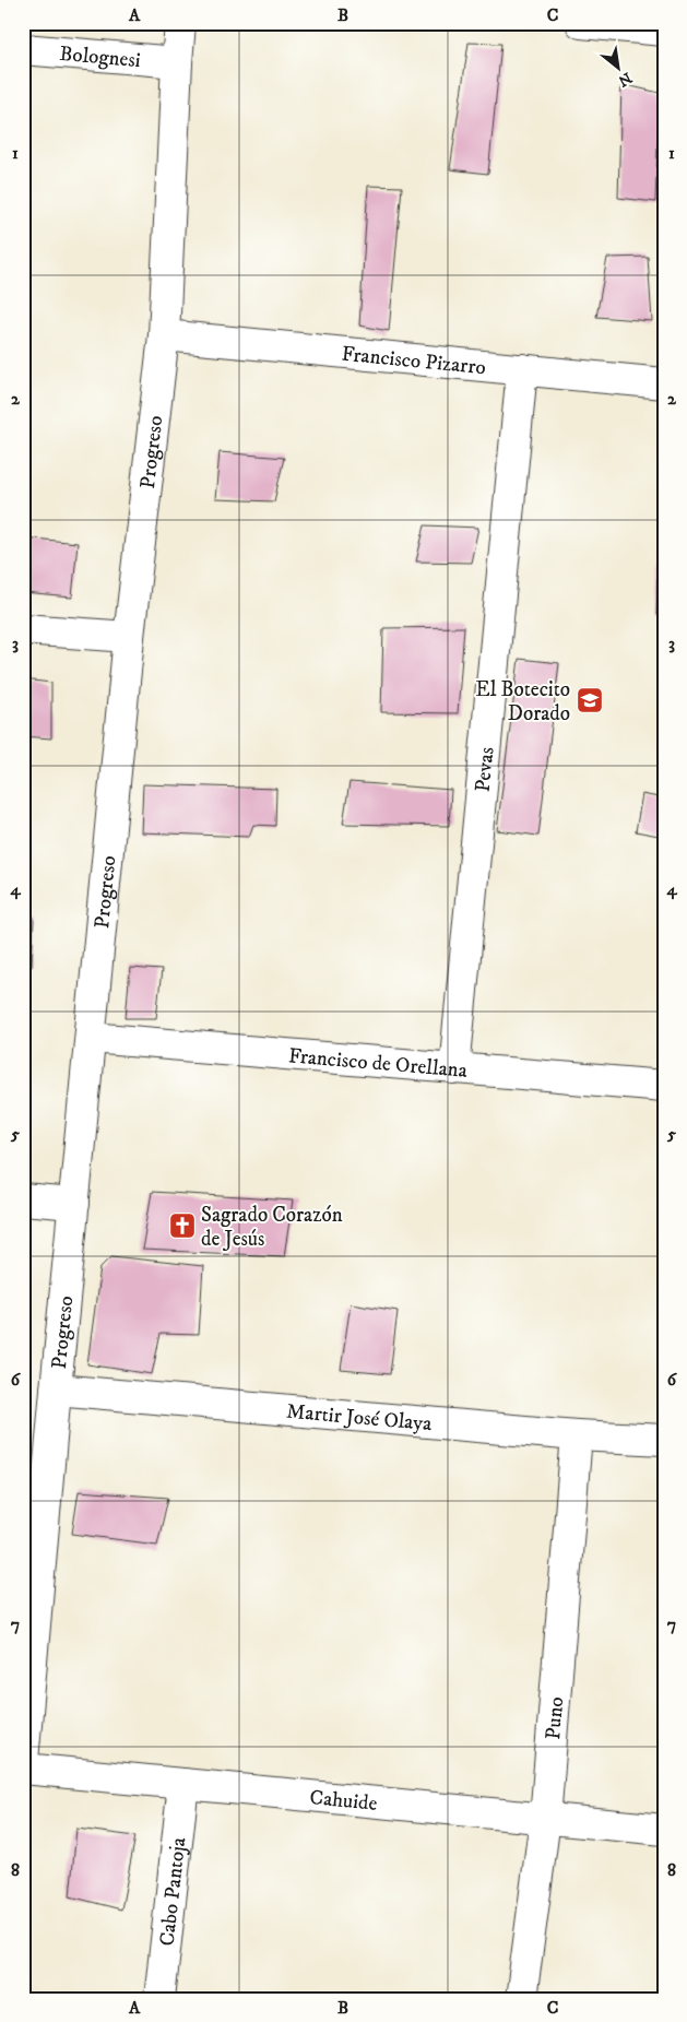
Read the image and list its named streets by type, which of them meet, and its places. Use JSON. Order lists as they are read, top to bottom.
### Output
{
  "streets": {
    "street": [
      "Bolognesi",
      "Francisco Pizarro",
      "Progreso",
      "Pevas",
      "Francisco de Orellana",
      "Martir José Olaya",
      "Puno",
      "Cahuide",
      "Cabo Pantoja"
    ]
  },
  "crossings": [
    ["Bolognesi", "Progreso"],
    ["Francisco Pizarro", "Progreso"],
    ["Francisco Pizarro", "Pevas"],
    ["Progreso", "Francisco de Orellana"],
    ["Progreso", "Martir José Olaya"],
    ["Pevas", "Francisco de Orellana"],
    ["Martir José Olaya", "Puno"],
    ["Puno", "Cahuide"],
    ["Cahuide", "Cabo Pantoja"]
  ],
  "places": {
    "school or university": ["El Botecito Dorado"],
    "church": ["Sagrado Corazón de Jesús"]
  },
  "north": "bottom right",
  "grid": {
    "columns": ["A", "B", "C"],
    "rows": [
      "1",
      "2",
      "3",
      "4",
      "5",
      "6",
      "7",
      "8"
    ]
  }
}
